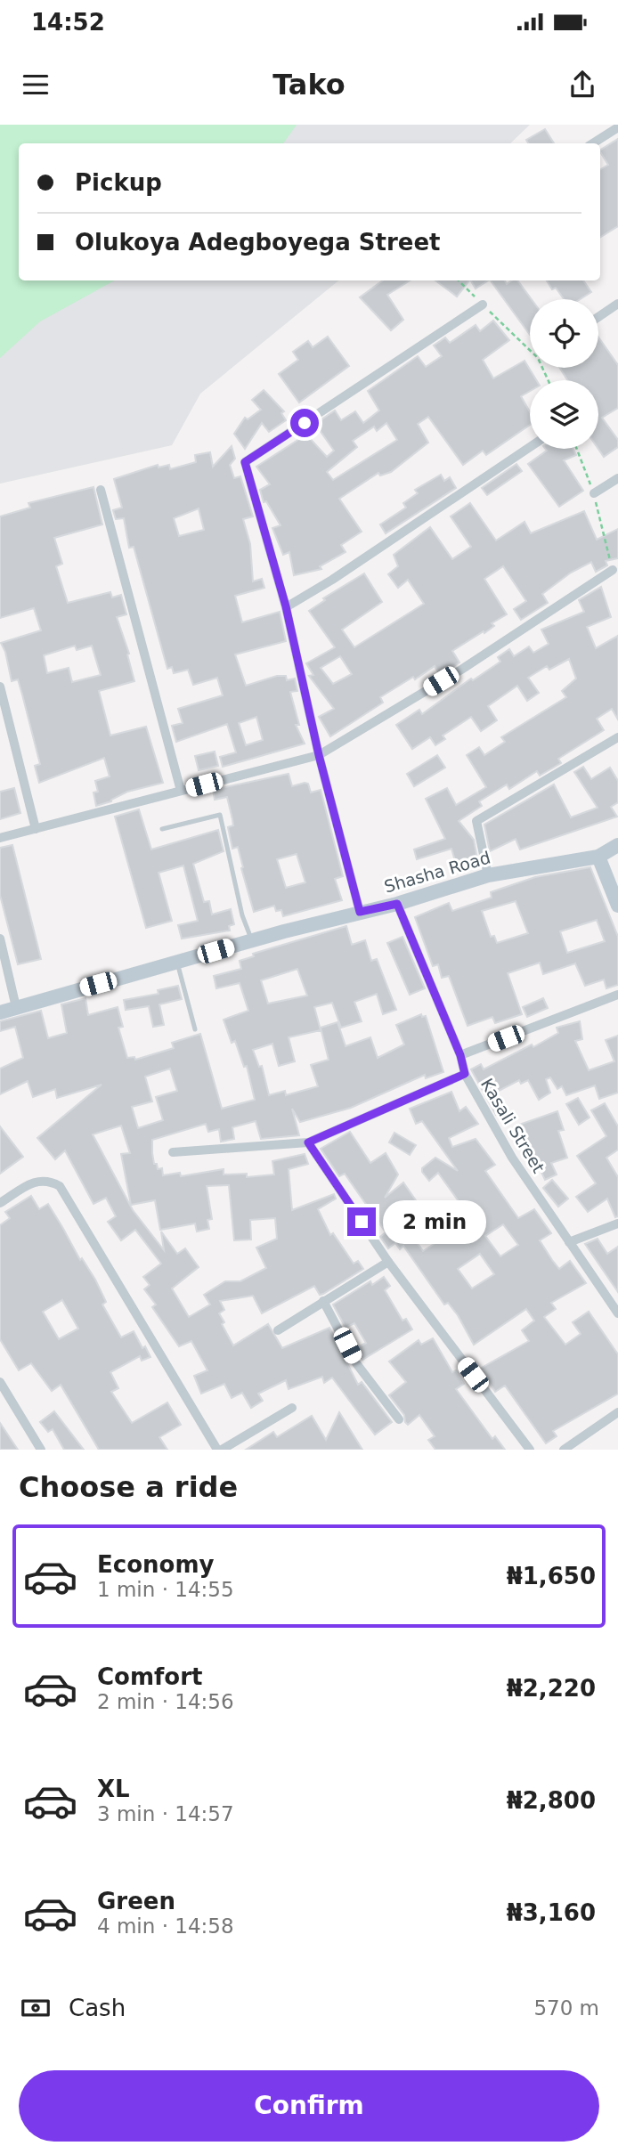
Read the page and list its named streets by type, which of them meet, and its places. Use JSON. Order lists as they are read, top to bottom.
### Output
{
  "streets": {
    "street": ["Shasha Road", "Kasali Street"]
  },
  "crossings": [
    ["Shasha Road", "Kasali Street"]
  ],
  "page": {
    "status": "14:52",
    "header": "Tako",
    "banner": ["Pickup", "Olukoya Adegboyega Street"],
    "bubble": "2 min",
    "heading": "Choose a ride",
    "list": [
      {
        "name": "Economy",
        "note": "1 min · 14:55",
        "value": "₦1,650"
      },
      {
        "name": "Comfort",
        "note": "2 min · 14:56",
        "value": "₦2,220"
      },
      {
        "name": "XL",
        "note": "3 min · 14:57",
        "value": "₦2,800"
      },
      {
        "name": "Green",
        "note": "4 min · 14:58",
        "value": "₦3,160"
      }
    ],
    "pay": ["Cash", "570 m"],
    "buttons": "Confirm"
  }
}
